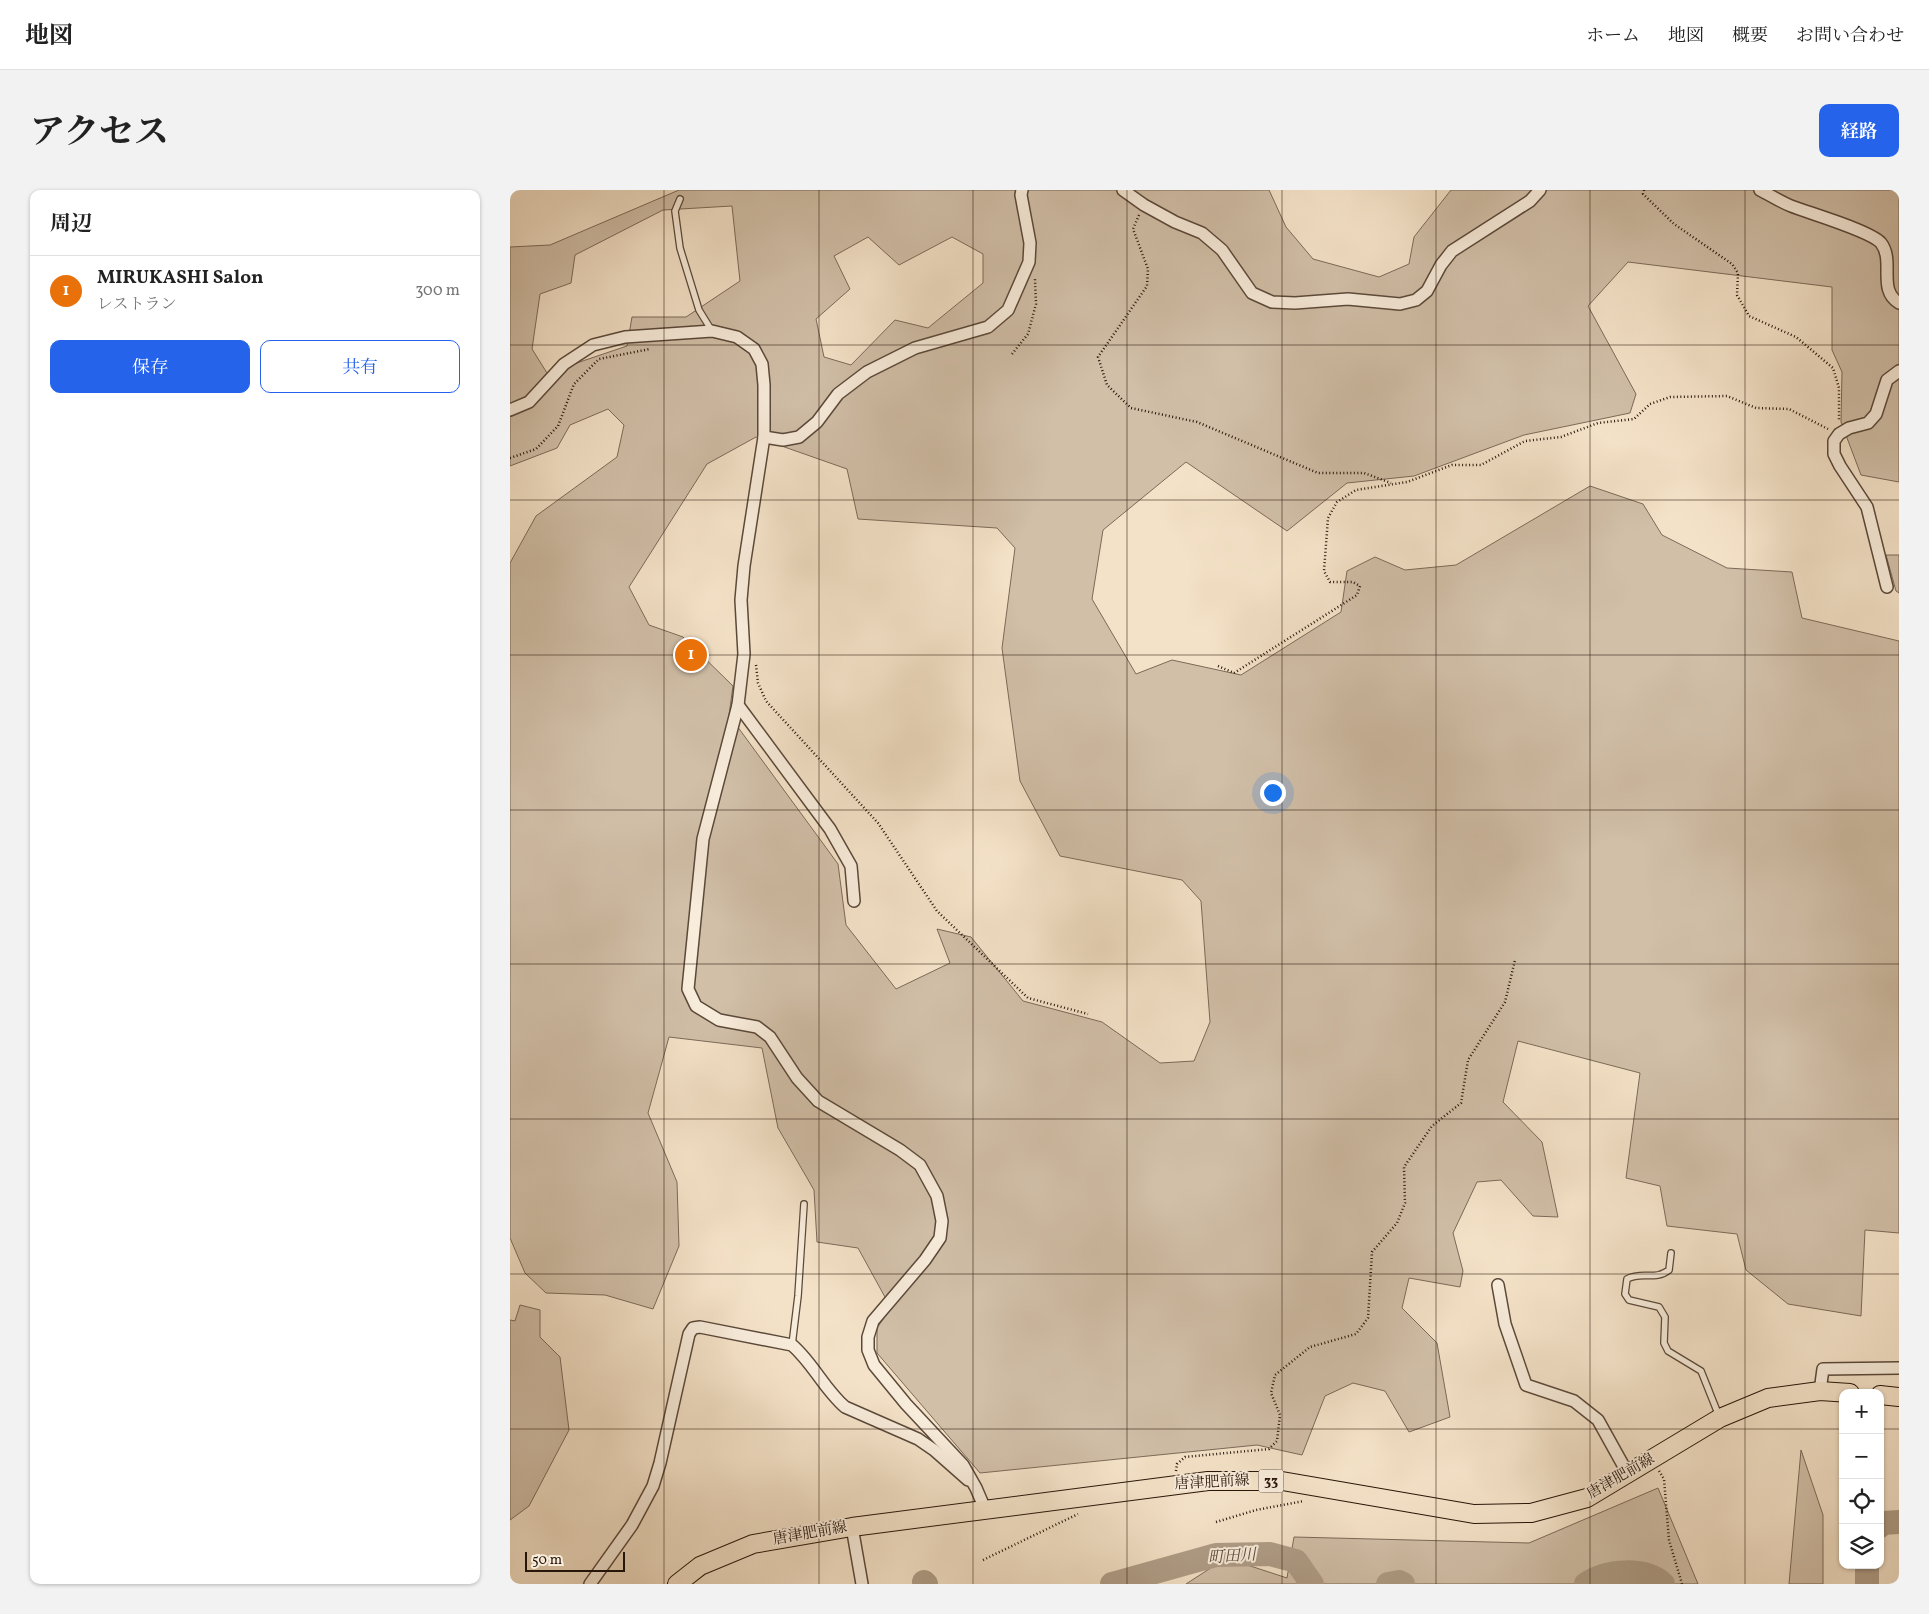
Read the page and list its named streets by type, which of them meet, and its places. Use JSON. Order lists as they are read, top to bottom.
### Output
{
  "streets": {
    "main road": ["唐津肥前線", "33"]
  },
  "water": ["町田川"],
  "scale_bar": "50 m",
  "page": {
    "header": "地図",
    "nav": [
      "ホーム",
      "地図",
      "概要",
      "お問い合わせ"
    ],
    "title": "アクセス",
    "buttons": [
      "経路",
      ["保存", "共有"]
    ],
    "heading": "周辺",
    "list": [
      {
        "mark": "1",
        "name": "MIRUKASHI Salon",
        "note": "レストラン",
        "value": "300 m"
      }
    ],
    "pins": "1",
    "map_buttons": ["+", "−"],
    "scale": "50 m"
  }
}
